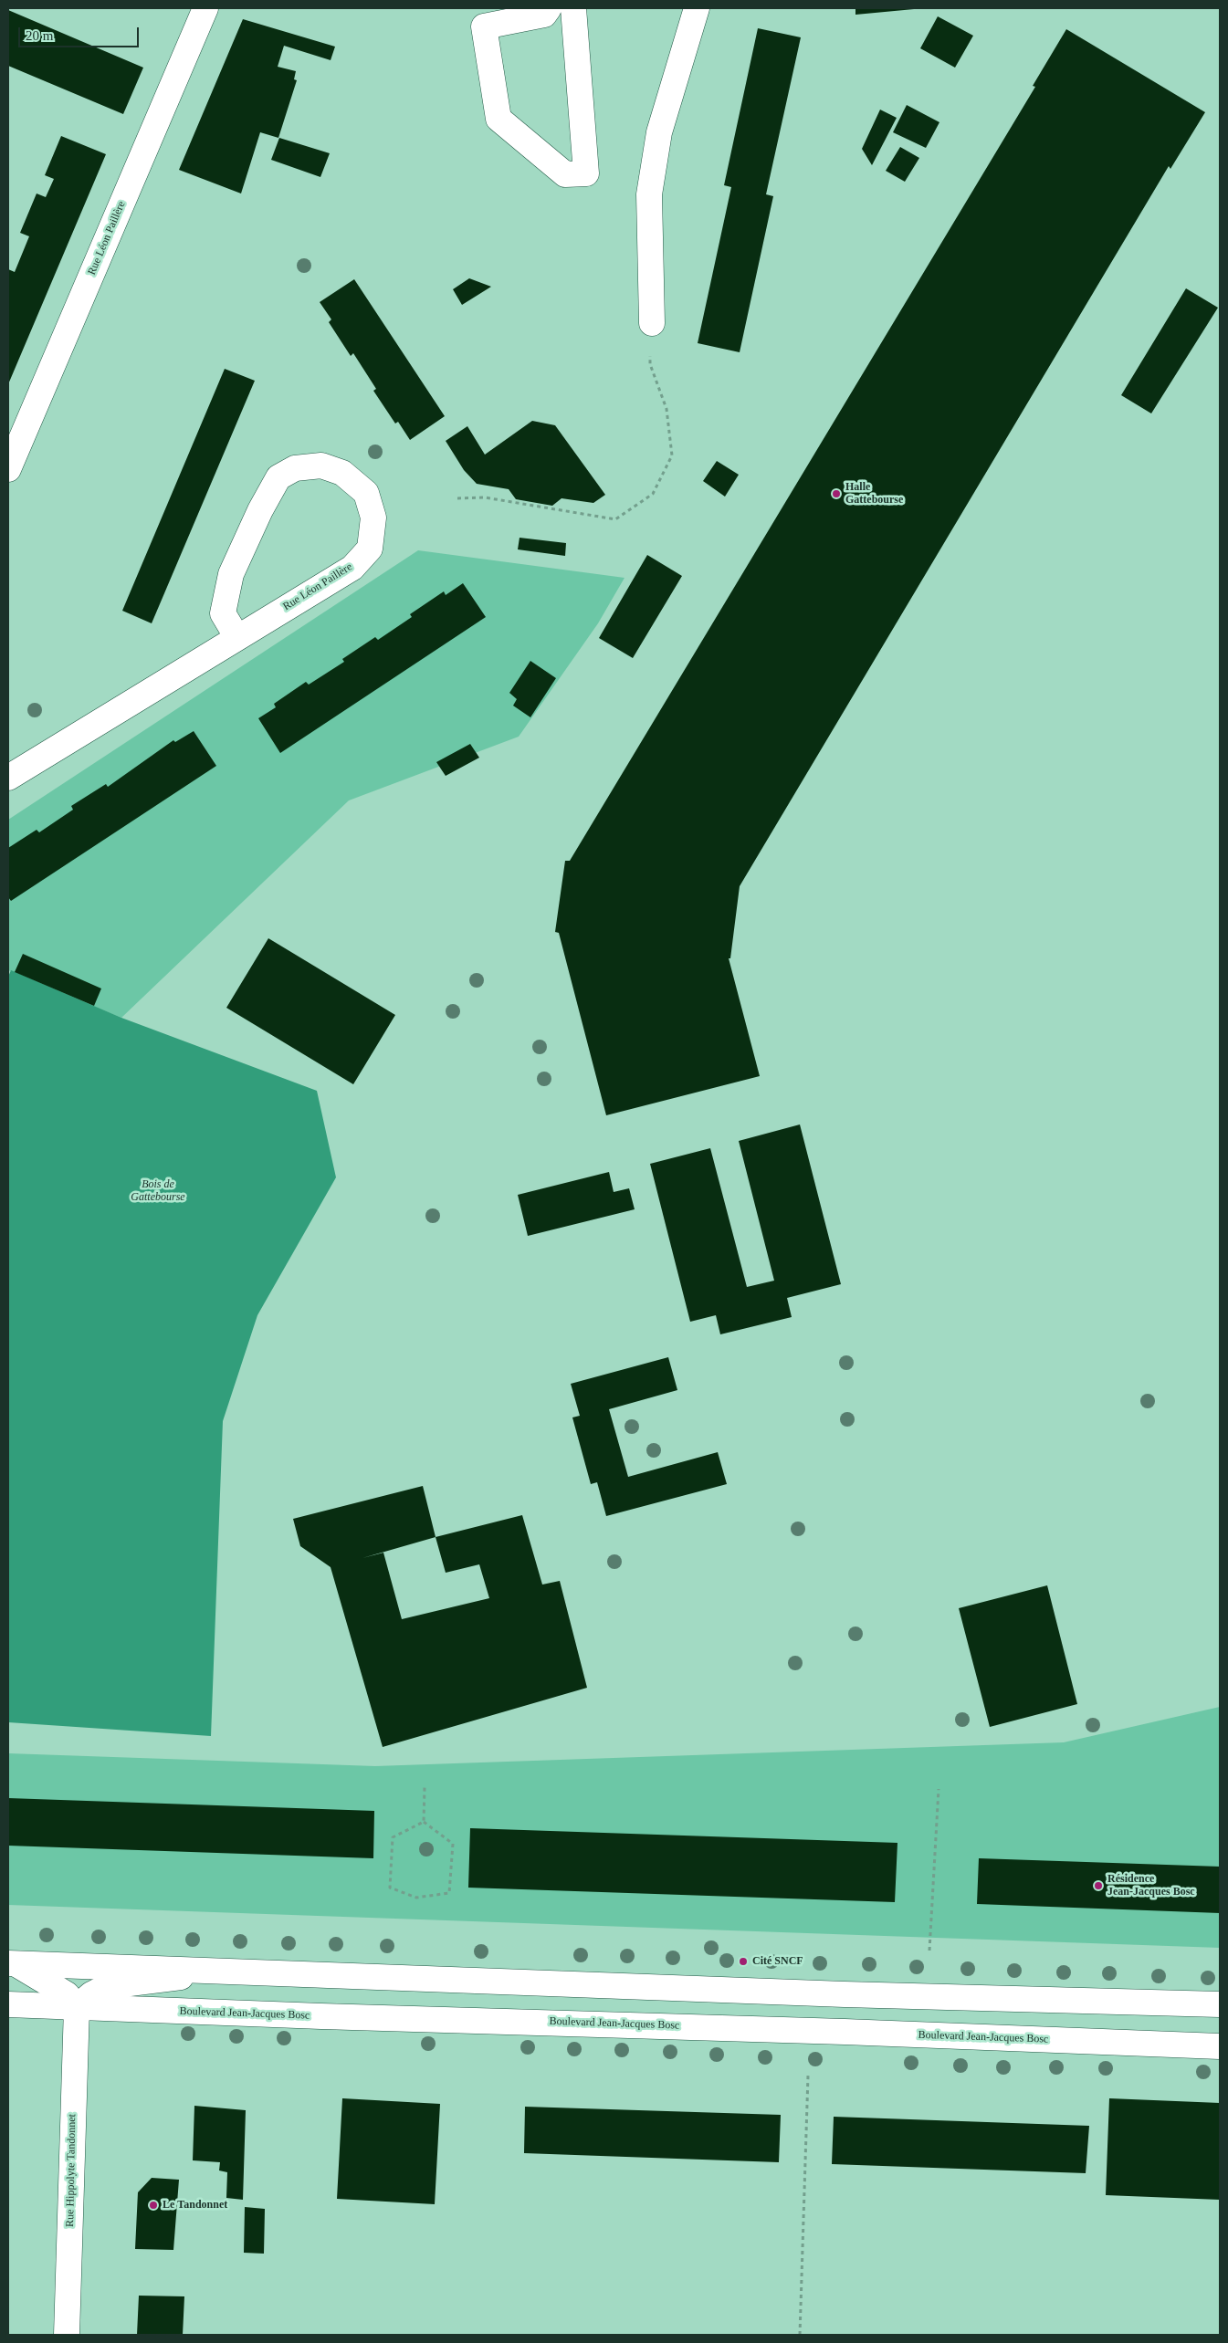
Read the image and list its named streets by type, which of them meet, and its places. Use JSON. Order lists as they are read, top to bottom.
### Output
{
  "streets": {
    "main road": ["Rue Léon Paillère", "Boulevard Jean-Jacques Bosc", "Rue Hippolyte Tandonnet"]
  },
  "crossings": [
    ["Boulevard Jean-Jacques Bosc", "Rue Hippolyte Tandonnet"]
  ],
  "parks": ["Bois de Gattebourse"],
  "places": [
    "Halle Gattebourse",
    "Résidence Jean-Jacques Bosc",
    "Cité SNCF",
    "Le Tandonnet"
  ],
  "scale_bar": "20 m"
}
